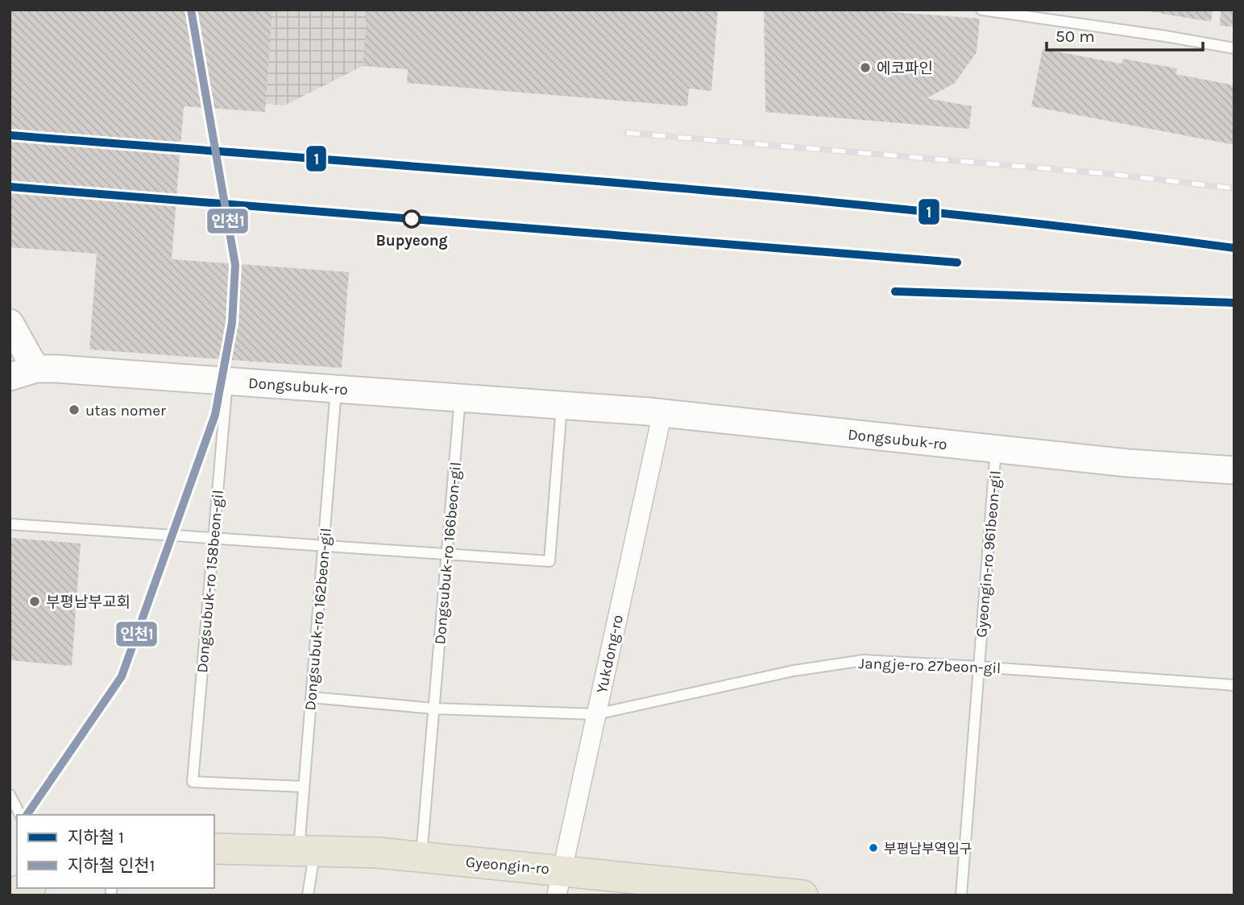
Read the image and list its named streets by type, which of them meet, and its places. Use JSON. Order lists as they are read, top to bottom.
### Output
{
  "streets": {
    "main road": ["Gyeongin-ro"],
    "street": ["Dongsubuk-ro", "Yukdong-ro"],
    "lane": [
      "Dongsubuk-ro 166beon-gil",
      "Gyeongin-ro 961beon-gil",
      "Dongsubuk-ro 158beon-gil",
      "Dongsubuk-ro 162beon-gil",
      "Jangje-ro 27beon-gil"
    ]
  },
  "crossings": [
    ["Dongsubuk-ro", "Dongsubuk-ro 166beon-gil"],
    ["Dongsubuk-ro", "Gyeongin-ro 961beon-gil"],
    ["Dongsubuk-ro", "Dongsubuk-ro 158beon-gil"],
    ["Dongsubuk-ro", "Dongsubuk-ro 162beon-gil"],
    ["Dongsubuk-ro", "Yukdong-ro"],
    ["Dongsubuk-ro 166beon-gil", "Gyeongin-ro"],
    ["Gyeongin-ro 961beon-gil", "Jangje-ro 27beon-gil"],
    ["Dongsubuk-ro 158beon-gil", "Dongsubuk-ro 162beon-gil"],
    ["Dongsubuk-ro 162beon-gil", "Gyeongin-ro"],
    ["Yukdong-ro", "Jangje-ro 27beon-gil"],
    ["Yukdong-ro", "Gyeongin-ro"]
  ],
  "places": [
    "에코파인",
    "Bupyeong",
    "utas nomer",
    "부평남부교회",
    "부평남부역입구"
  ],
  "lines": ["metro line 인천1", "metro line 1"],
  "legend": ["지하철 1", "지하철 인천1"],
  "scale_bar": "50 m"
}
